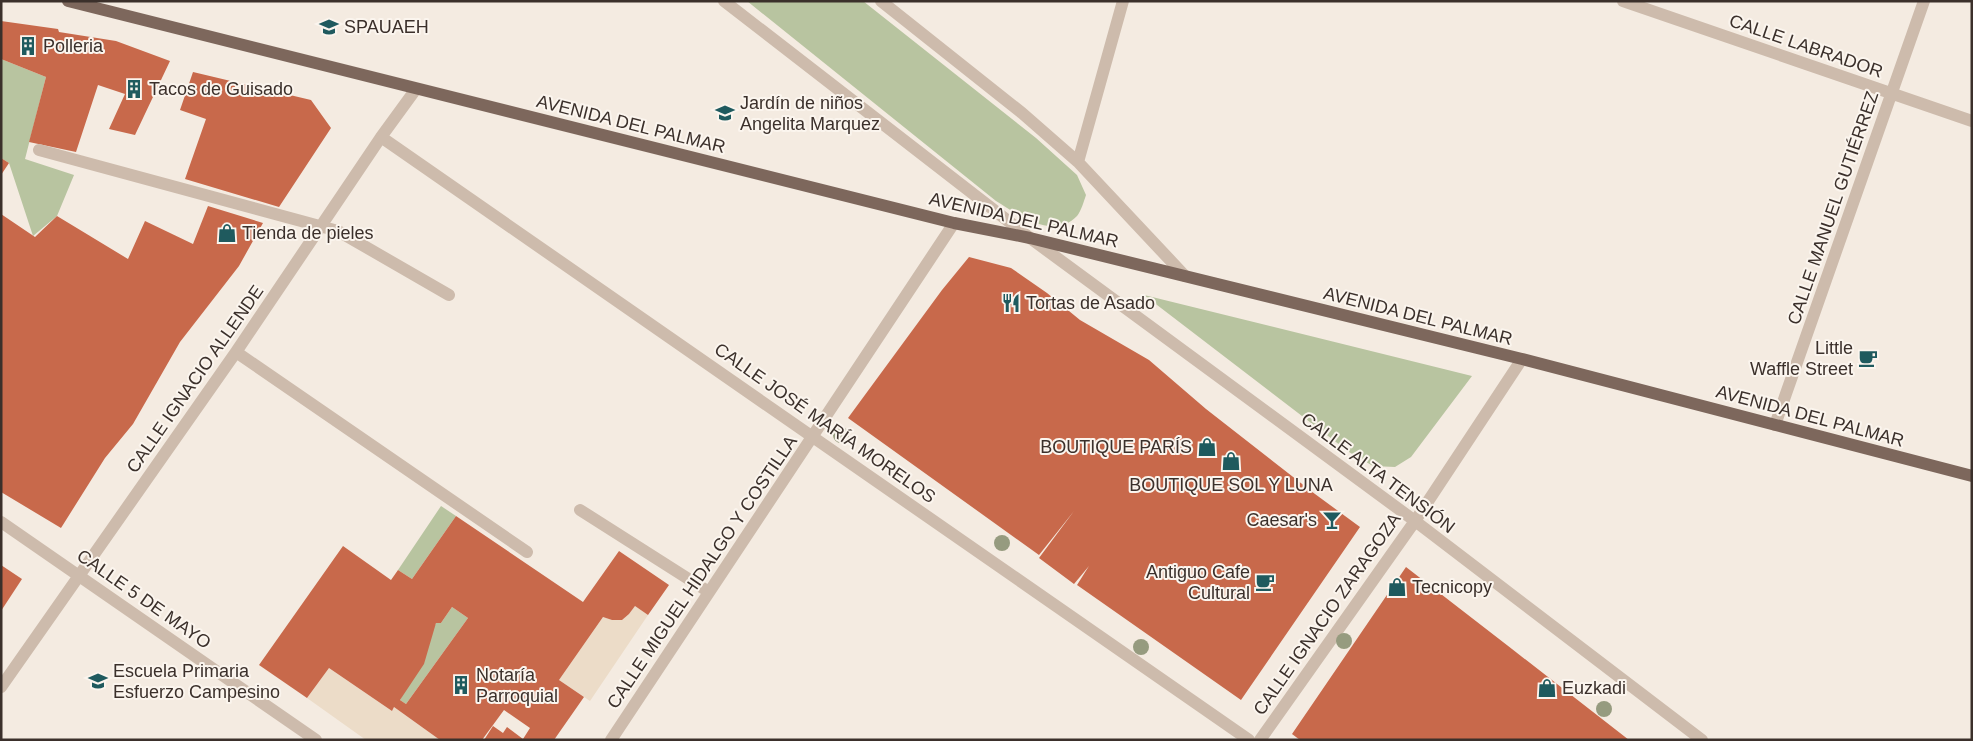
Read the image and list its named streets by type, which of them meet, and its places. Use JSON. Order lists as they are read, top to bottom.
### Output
{
  "streets": {
    "main road": ["AVENIDA DEL PALMAR"],
    "street": [
      "CALLE LABRADOR",
      "CALLE MANUEL GUTIÉRREZ",
      "CALLE IGNACIO ALLENDE",
      "CALLE JOSÉ MARÍA MORELOS",
      "CALLE ALTA TENSIÓN",
      "CALLE MIGUEL HIDALGO Y COSTILLA",
      "CALLE 5 DE MAYO",
      "CALLE IGNACIO ZARAGOZA"
    ]
  },
  "crossings": [
    ["CALLE LABRADOR", "CALLE MANUEL GUTIÉRREZ"],
    ["AVENIDA DEL PALMAR", "CALLE MANUEL GUTIÉRREZ"],
    ["AVENIDA DEL PALMAR", "CALLE IGNACIO ALLENDE"],
    ["AVENIDA DEL PALMAR", "CALLE ALTA TENSIÓN"],
    ["AVENIDA DEL PALMAR", "CALLE MIGUEL HIDALGO Y COSTILLA"],
    ["AVENIDA DEL PALMAR", "CALLE IGNACIO ZARAGOZA"],
    ["CALLE IGNACIO ALLENDE", "CALLE JOSÉ MARÍA MORELOS"],
    ["CALLE IGNACIO ALLENDE", "CALLE 5 DE MAYO"],
    ["CALLE JOSÉ MARÍA MORELOS", "CALLE MIGUEL HIDALGO Y COSTILLA"],
    ["CALLE ALTA TENSIÓN", "CALLE IGNACIO ZARAGOZA"]
  ],
  "places": {
    "school or university": ["SPAUAEH", "Jardín de niños Angelita Marquez", "Escuela Primaria Esfuerzo Campesino"],
    "building": ["Polleria", "Tacos de Guisado", "Notaría Parroquial"],
    "shop": [
      "Tienda de pieles",
      "BOUTIQUE PARÍS",
      "BOUTIQUE SOL Y LUNA",
      "Tecnicopy",
      "Euzkadi"
    ],
    "restaurant": ["Tortas de Asado"],
    "cafe": ["Little Waffle Street", "Antiguo Cafe Cultural"],
    "bar": ["Caesar's"]
  }
}
